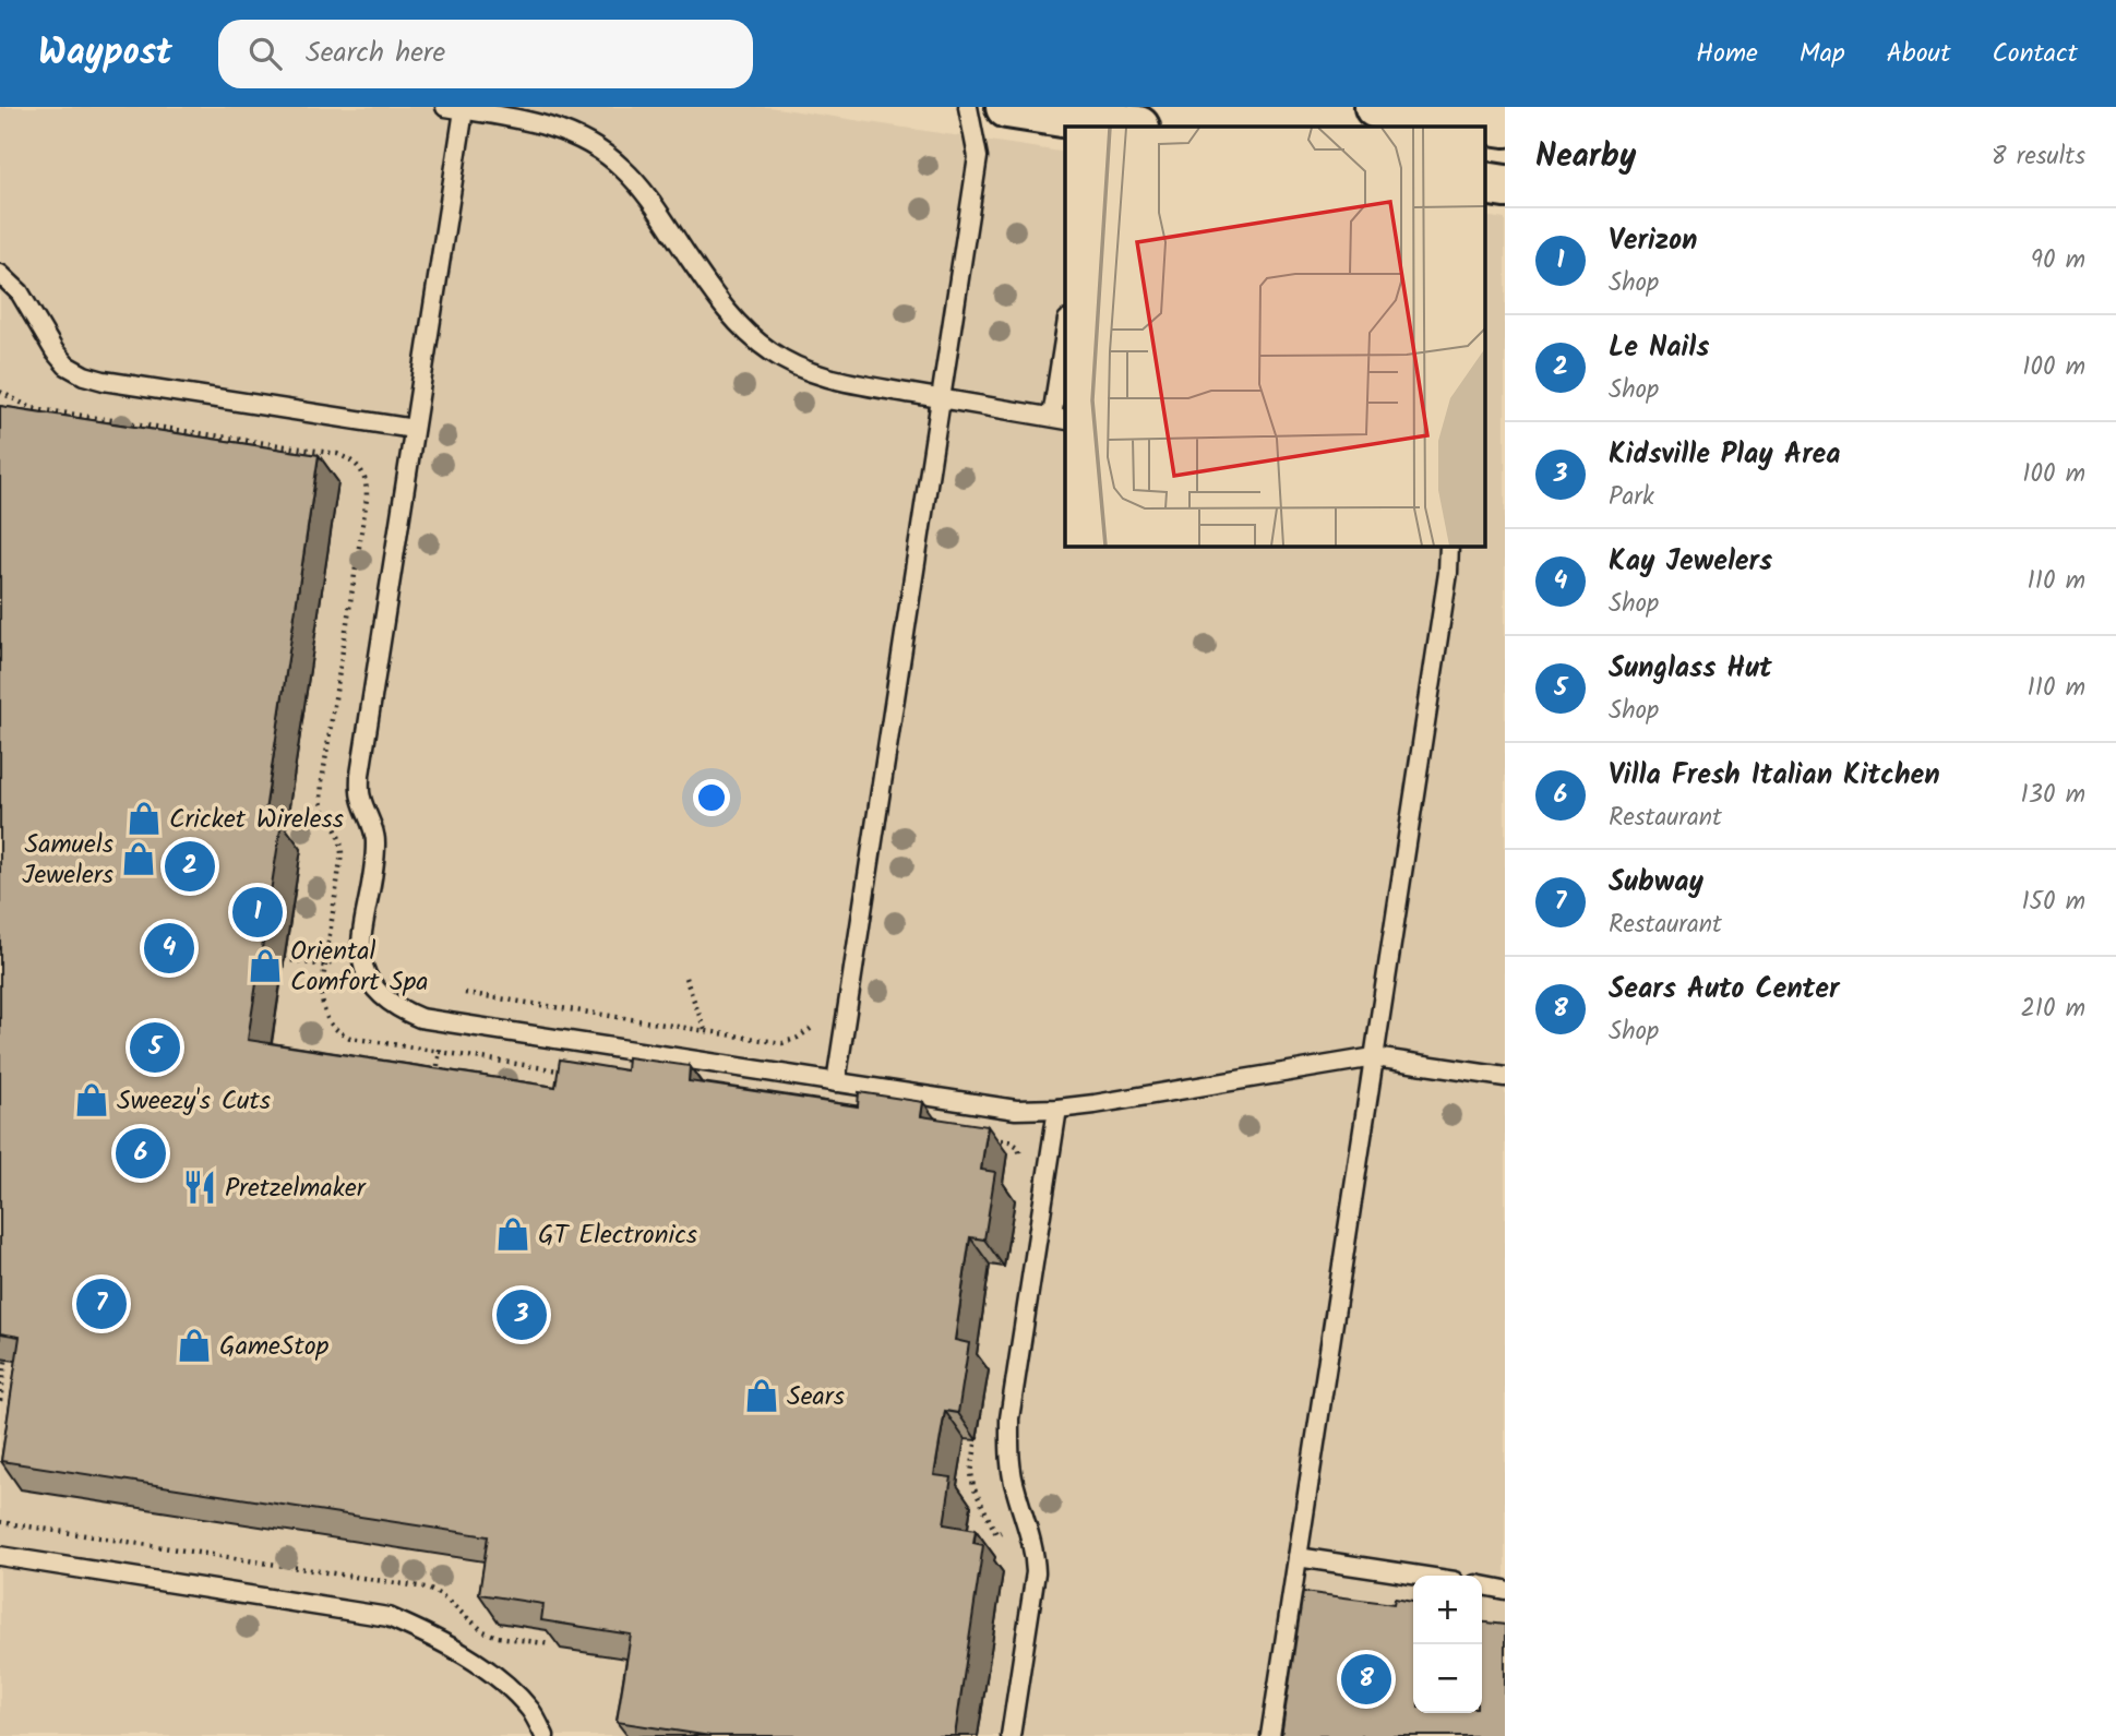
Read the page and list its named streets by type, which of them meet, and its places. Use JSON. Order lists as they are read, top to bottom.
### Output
{
  "places": {
    "shop": [
      "Cricket Wireless",
      "Samuels Jewelers",
      "Oriental Comfort Spa",
      "Sweezy's Cuts",
      "GT Electronics",
      "GameStop",
      "Sears"
    ],
    "restaurant": ["Pretzelmaker"]
  },
  "page": {
    "header": "Waypost",
    "search": "Search here",
    "nav": [
      "Home",
      "Map",
      "About",
      "Contact"
    ],
    "heading": ["Nearby", "8 results"],
    "list": [
      {
        "mark": "1",
        "name": "Verizon",
        "note": "Shop",
        "value": "90 m"
      },
      {
        "mark": "2",
        "name": "Le Nails",
        "note": "Shop",
        "value": "100 m"
      },
      {
        "mark": "3",
        "name": "Kidsville Play Area",
        "note": "Park",
        "value": "100 m"
      },
      {
        "mark": "4",
        "name": "Kay Jewelers",
        "note": "Shop",
        "value": "110 m"
      },
      {
        "mark": "5",
        "name": "Sunglass Hut",
        "note": "Shop",
        "value": "110 m"
      },
      {
        "mark": "6",
        "name": "Villa Fresh Italian Kitchen",
        "note": "Restaurant",
        "value": "130 m"
      },
      {
        "mark": "7",
        "name": "Subway",
        "note": "Restaurant",
        "value": "150 m"
      },
      {
        "mark": "8",
        "name": "Sears Auto Center",
        "note": "Shop",
        "value": "210 m"
      }
    ],
    "pins": [
      "2",
      "1",
      "4",
      "5",
      "6",
      "7",
      "3",
      "8"
    ],
    "map_buttons": ["+", "−"]
  }
}
